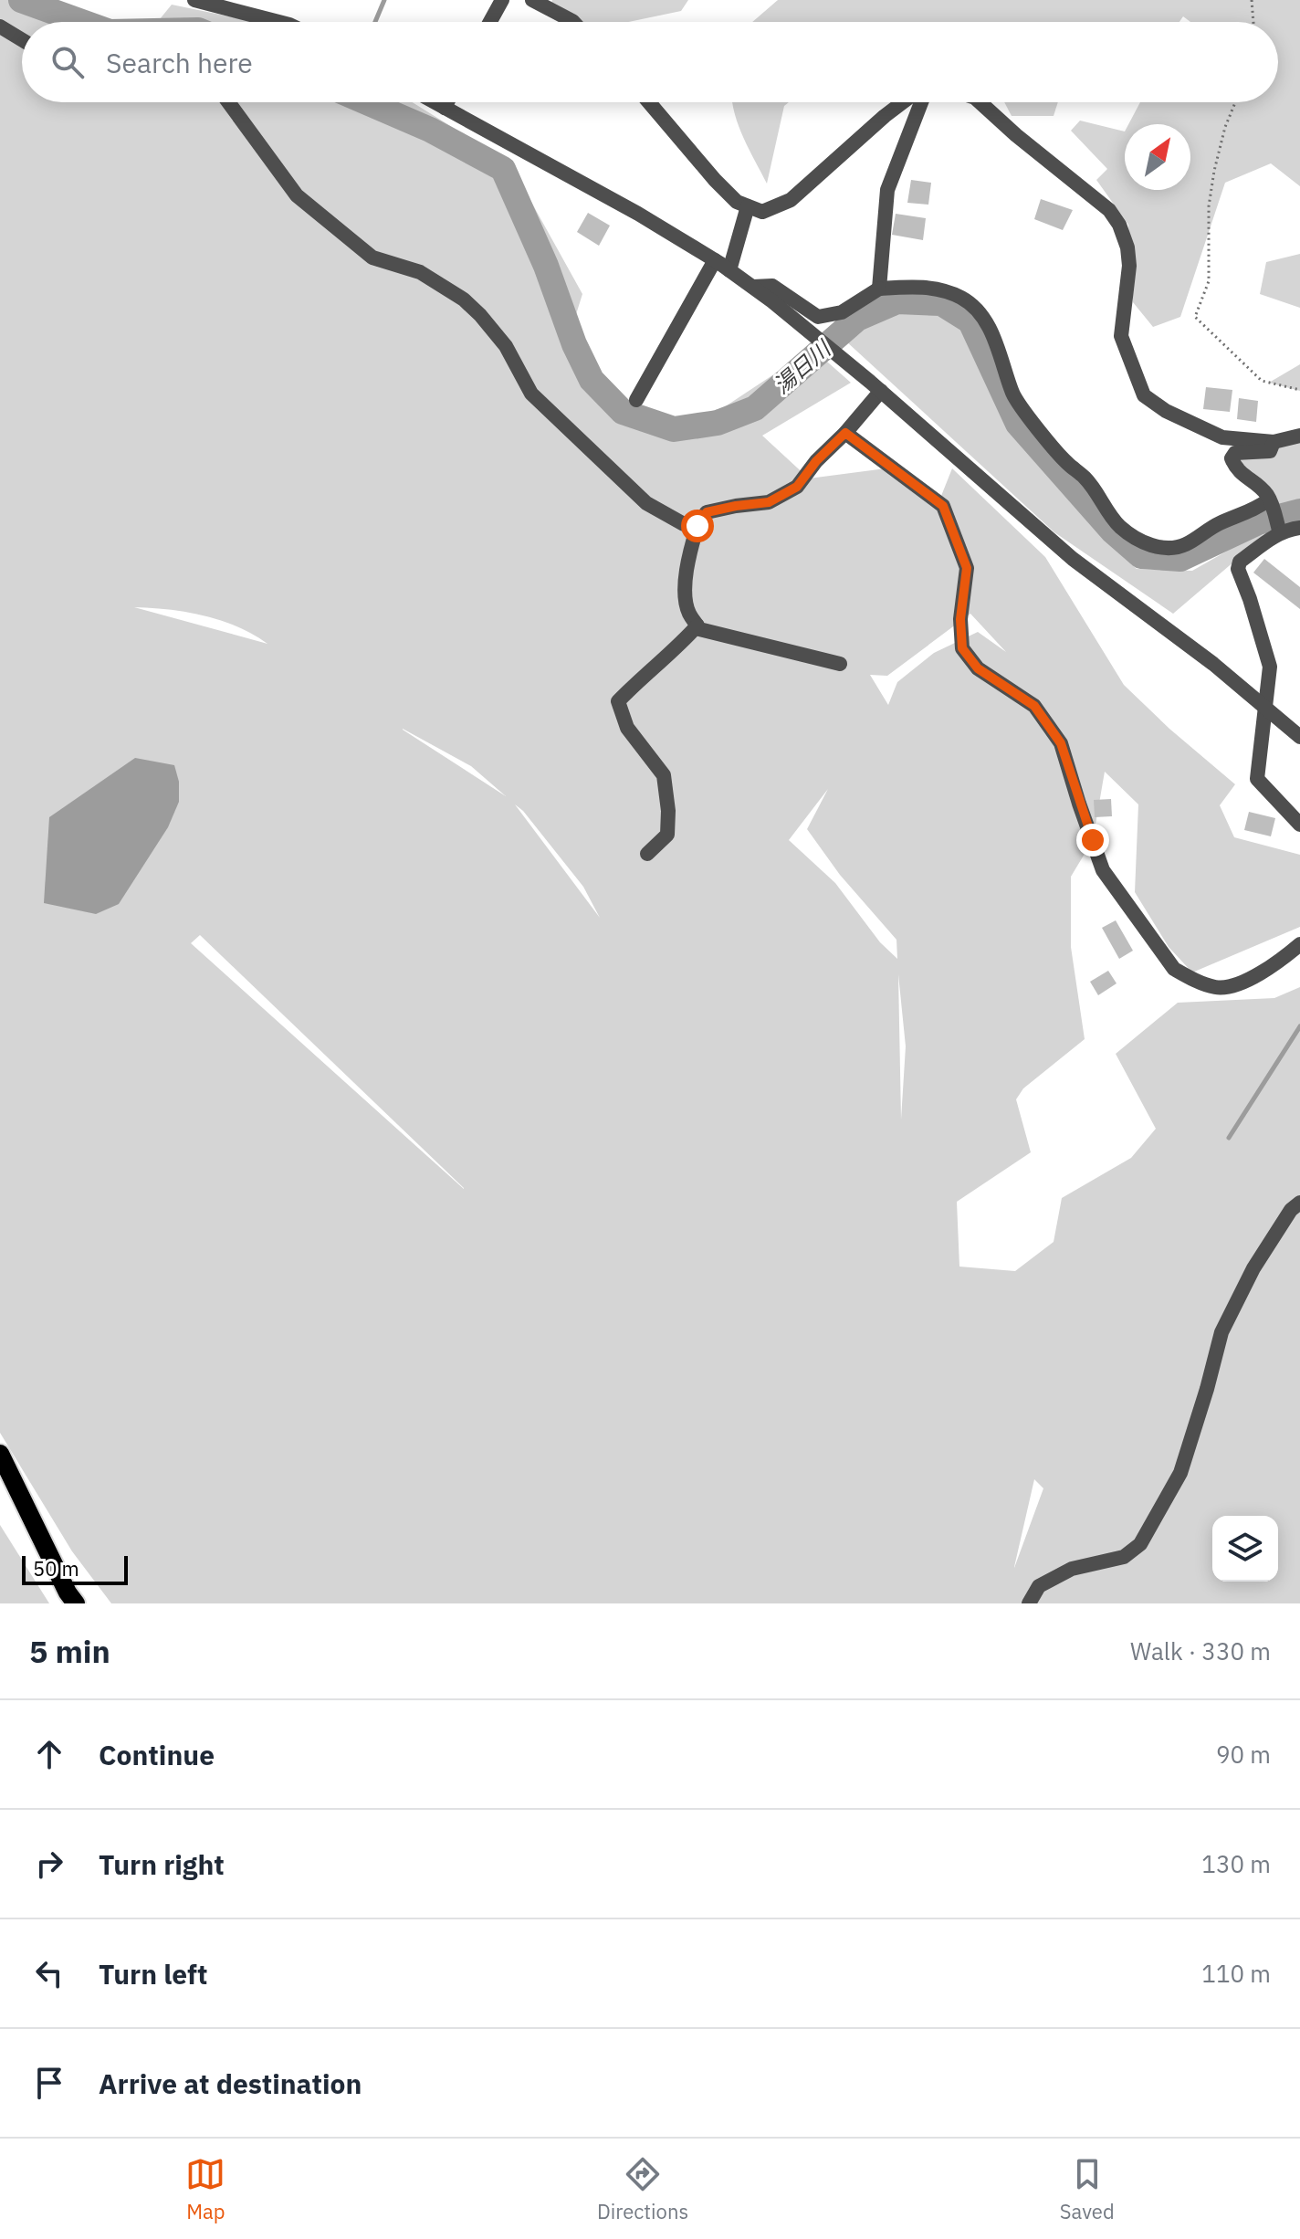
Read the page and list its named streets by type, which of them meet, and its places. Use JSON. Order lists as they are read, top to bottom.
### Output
{
  "water": ["湯日川"],
  "scale_bar": "50 m",
  "north": "top right",
  "page": {
    "search": "Search here",
    "scale": "50 m",
    "heading": ["5 min", "Walk · 330 m"],
    "list": [
      ["Continue", "90 m"],
      ["Turn right", "130 m"],
      ["Turn left", "110 m"],
      "Arrive at destination"
    ],
    "nav": ["Map", "Directions", "Saved"]
  }
}
